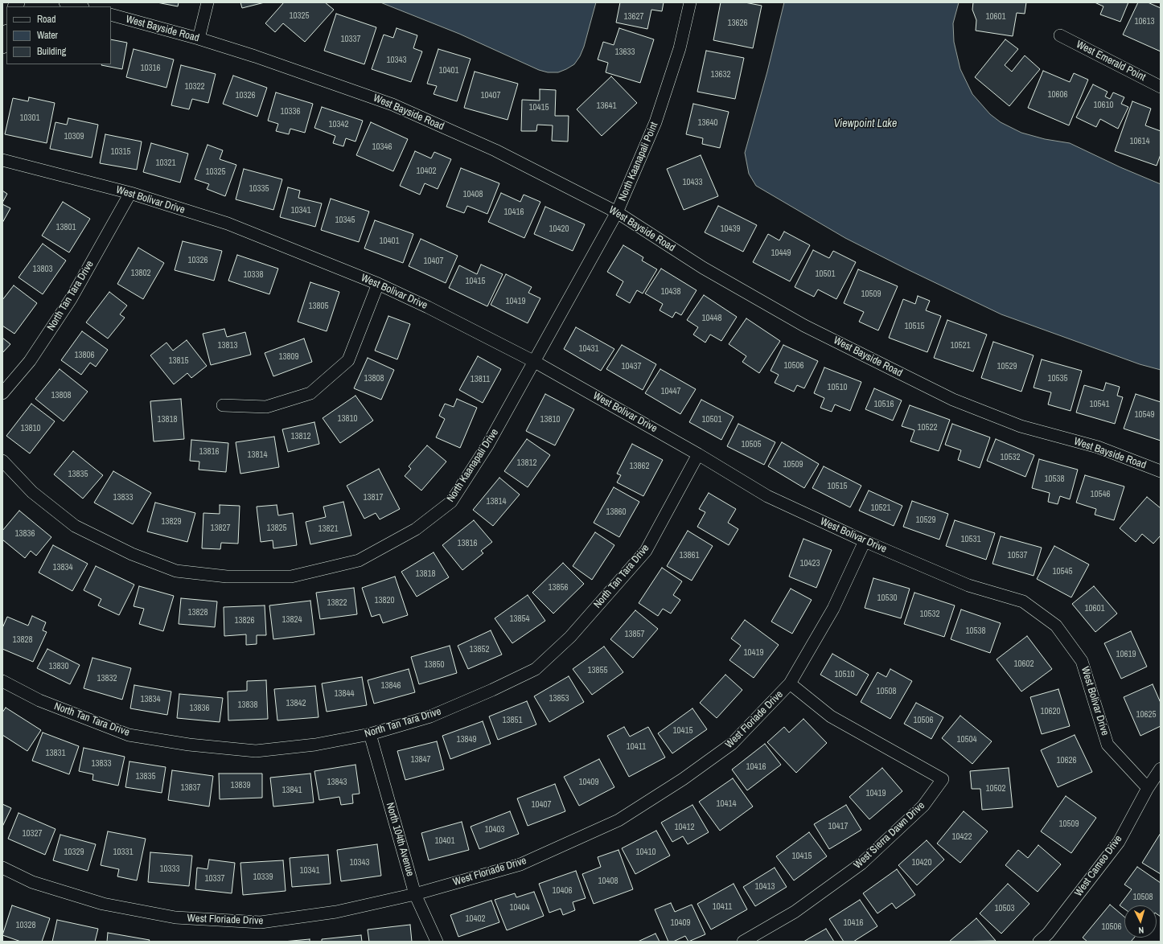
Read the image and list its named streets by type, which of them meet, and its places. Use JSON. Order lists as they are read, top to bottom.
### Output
{
  "streets": {
    "street": [
      "West Bayside Road",
      "West Emerald Point",
      "North Kaanapali Point",
      "West Bolivar Drive",
      "North Tan Tara Drive",
      "North Kaanapali Drive",
      "West Floriade Drive",
      "West Sierra Dawn Drive",
      "North 104th Avenue",
      "West Cameo Drive"
    ]
  },
  "crossings": [
    ["West Bayside Road", "North Kaanapali Point"],
    ["North Kaanapali Point", "West Bolivar Drive"],
    ["North Kaanapali Point", "North Kaanapali Drive"],
    ["West Bolivar Drive", "North Tan Tara Drive"],
    ["West Bolivar Drive", "North Kaanapali Drive"],
    ["West Bolivar Drive", "West Floriade Drive"],
    ["West Bolivar Drive", "West Cameo Drive"],
    ["North Tan Tara Drive", "North 104th Avenue"],
    ["West Floriade Drive", "West Sierra Dawn Drive"],
    ["West Floriade Drive", "North 104th Avenue"]
  ],
  "water": ["Viewpoint Lake"],
  "house_numbers": [
    "10325",
    "13627",
    "10601",
    "10613",
    "13626",
    "10337",
    "13633",
    "10343",
    "10316",
    "10401",
    "13632",
    "10322",
    "10606",
    "10326",
    "10407",
    "10610",
    "13641",
    "10415",
    "10336",
    "10301",
    "13640",
    "10342",
    "10309",
    "10614",
    "10346",
    "10315",
    "10321",
    "10402",
    "10325",
    "10433",
    "10335",
    "10408",
    "10341",
    "10416",
    "10345",
    "13801",
    "10420",
    "10439",
    "10401",
    "10449",
    "10326",
    "10407",
    "13803",
    "13802",
    "10501",
    "10338",
    "10415",
    "10438",
    "10509",
    "10419",
    "13805",
    "10448",
    "10515",
    "13813",
    "10521",
    "10431",
    "13806",
    "13809",
    "13815",
    "10506",
    "10437",
    "10529",
    "13808",
    "10535",
    "13811",
    "10510",
    "10447",
    "13808",
    "10516",
    "10541",
    "10549",
    "13810",
    "13818",
    "13810",
    "10501",
    "10522",
    "13810",
    "13812",
    "10505",
    "13816",
    "13814",
    "10532",
    "13812",
    "10509",
    "13862",
    "13835",
    "10538",
    "10515",
    "10546",
    "13833",
    "13817",
    "13814",
    "10521",
    "13860",
    "10529",
    "13829",
    "13827",
    "13825",
    "13821",
    "13836",
    "10531",
    "13816",
    "13861",
    "10537",
    "10423",
    "13834",
    "10545",
    "13818",
    "13856",
    "10530",
    "13820",
    "13822",
    "10601",
    "13828",
    "10532",
    "13854",
    "13824",
    "13826",
    "10538",
    "13857",
    "13828",
    "13852",
    "10419",
    "10619",
    "10602",
    "13850",
    "13830",
    "13855",
    "10510",
    "13832",
    "13846",
    "10508",
    "13844",
    "13853",
    "13834",
    "13842",
    "13838",
    "13836",
    "10620",
    "10625",
    "13851",
    "10506",
    "10415",
    "13849",
    "10504",
    "10411",
    "13831",
    "13847",
    "10626",
    "13833",
    "10416",
    "13835",
    "13843",
    "10409",
    "13839",
    "13837",
    "10502",
    "13841",
    "10419",
    "10414",
    "10407",
    "10509",
    "10417",
    "10412",
    "10403",
    "10327",
    "10422",
    "10401",
    "10329",
    "10331",
    "10410",
    "10415",
    "10343",
    "10420",
    "10333",
    "10341",
    "10339",
    "10337",
    "10408",
    "10413",
    "10406",
    "10508",
    "10411",
    "10404",
    "10503",
    "10402",
    "10409",
    "10416",
    "10328",
    "10506"
  ],
  "legend": ["Road", "Water", "Building"],
  "north": "bottom"
}
